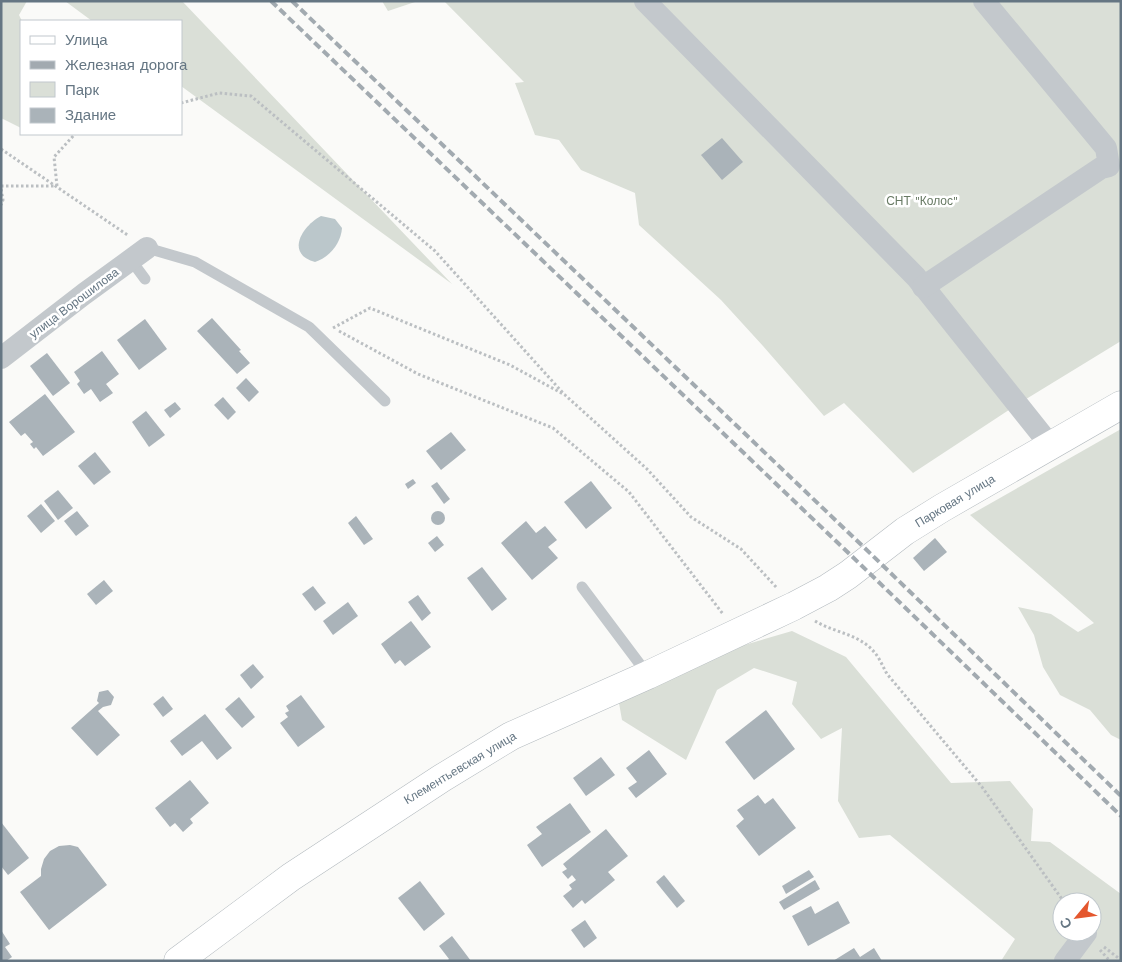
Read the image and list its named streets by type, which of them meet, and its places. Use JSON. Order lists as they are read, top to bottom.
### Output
{
  "streets": {
    "street": ["улица Ворошилова", "Парковая улица", "Клементьевская улица"]
  },
  "crossings": [
    ["Парковая улица", "Клементьевская улица"]
  ],
  "parks": ["СНТ \"Колос\""],
  "legend": [
    "Улица",
    "Железная дорога",
    "Парк",
    "Здание"
  ],
  "north": "bottom left"
}
